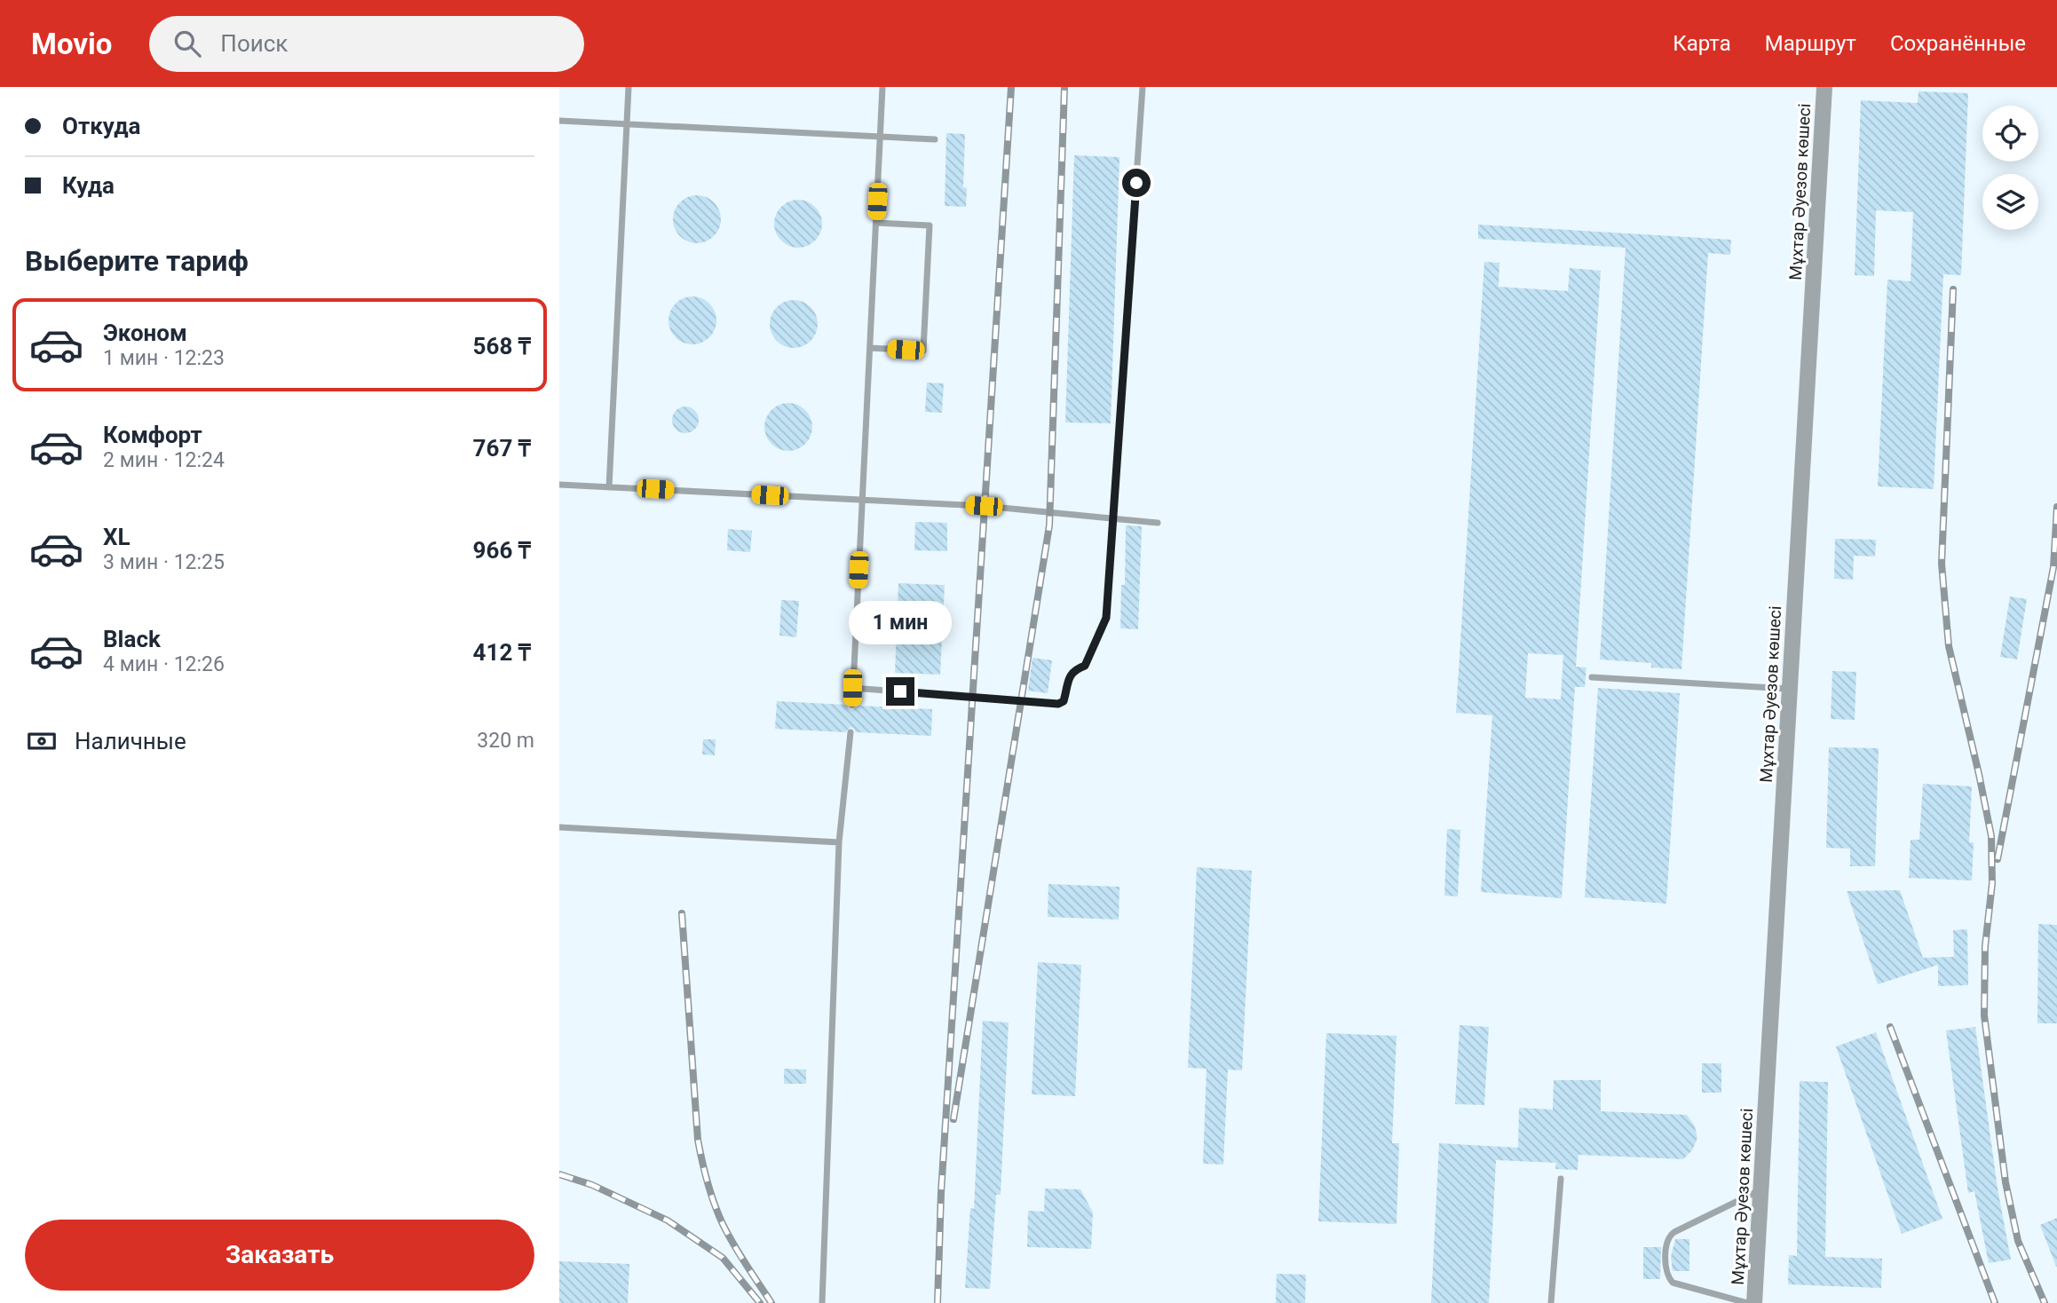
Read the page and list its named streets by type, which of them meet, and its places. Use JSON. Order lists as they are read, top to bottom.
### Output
{
  "streets": {
    "street": ["Мұхтар Әуезов көшесі"]
  },
  "page": {
    "header": "Movio",
    "search": "Поиск",
    "nav": ["Карта", "Маршрут", "Сохранённые"],
    "banner": ["Откуда", "Куда"],
    "heading": "Выберите тариф",
    "list": [
      {
        "name": "Эконом",
        "note": "1 мин · 12:23",
        "value": "568 ₸"
      },
      {
        "name": "Комфорт",
        "note": "2 мин · 12:24",
        "value": "767 ₸"
      },
      {
        "name": "XL",
        "note": "3 мин · 12:25",
        "value": "966 ₸"
      },
      {
        "name": "Black",
        "note": "4 мин · 12:26",
        "value": "412 ₸"
      }
    ],
    "bubble": "1 мин",
    "pay": ["Наличные", "320 m"],
    "buttons": "Заказать"
  }
}
